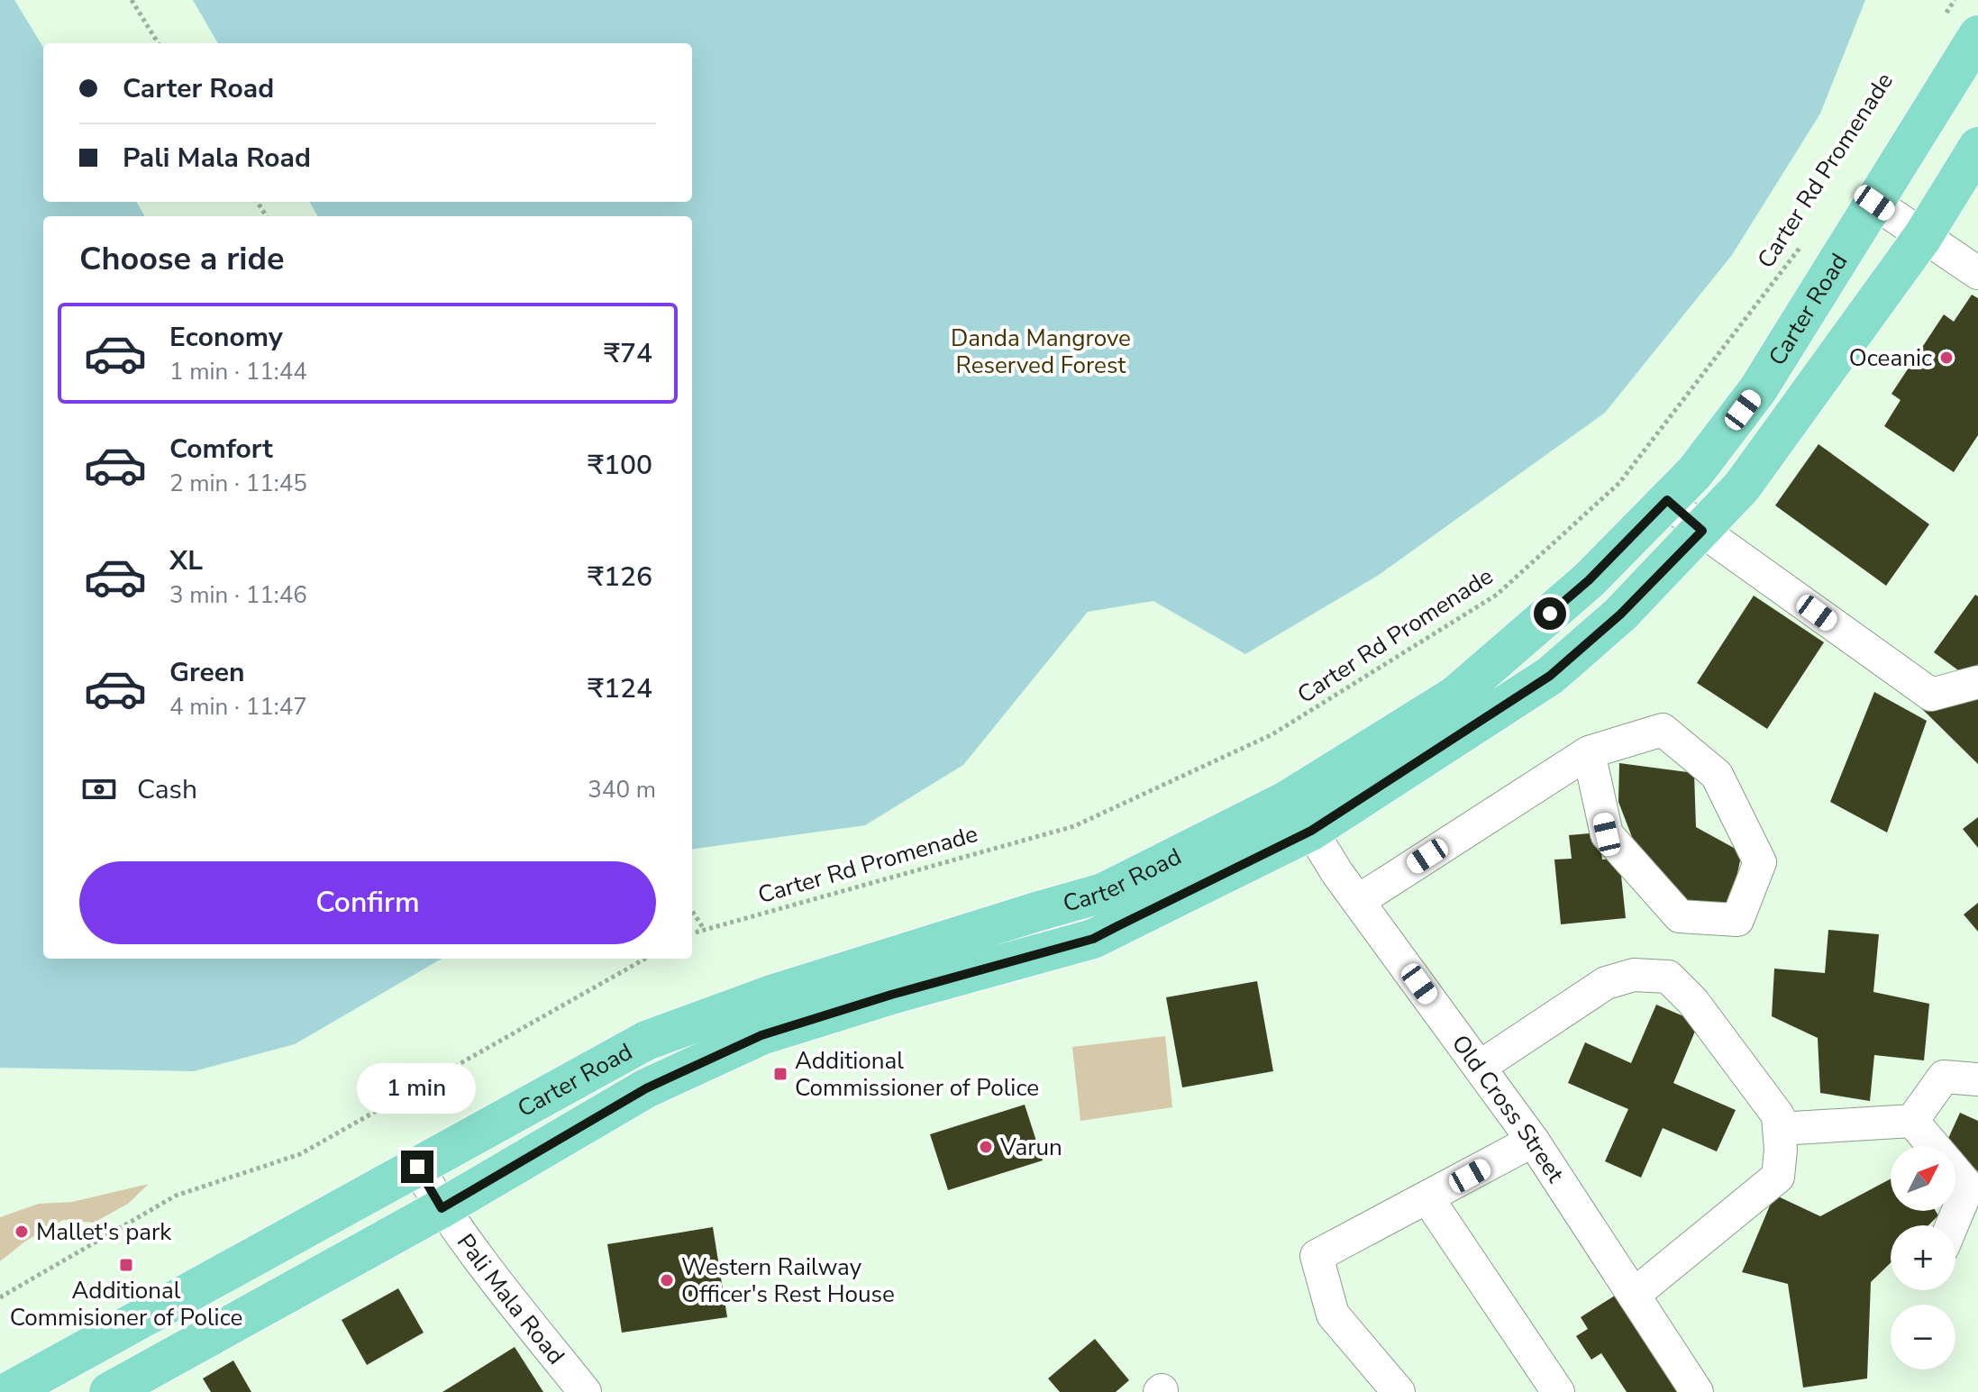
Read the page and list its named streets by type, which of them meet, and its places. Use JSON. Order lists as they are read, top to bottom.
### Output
{
  "streets": {
    "main road": ["Carter Road"],
    "street": ["Old Cross Street", "Pali Mala Road"],
    "path": ["Carter Rd Promenade"]
  },
  "crossings": [
    ["Carter Road", "Old Cross Street"],
    ["Carter Road", "Pali Mala Road"]
  ],
  "parks": ["Danda Mangrove Reserved Forest"],
  "places": {
    "other": [
      "Oceanic",
      "Varun",
      "Mallet's park",
      "Western Railway Officer's Rest House"
    ],
    "transit": ["Additional Commissioner of Police", "Additional Commisioner of Police"]
  },
  "north": "top right",
  "page": {
    "banner": ["Carter Road", "Pali Mala Road"],
    "heading": "Choose a ride",
    "list": [
      {
        "name": "Economy",
        "note": "1 min · 11:44",
        "value": "₹74"
      },
      {
        "name": "Comfort",
        "note": "2 min · 11:45",
        "value": "₹100"
      },
      {
        "name": "XL",
        "note": "3 min · 11:46",
        "value": "₹126"
      },
      {
        "name": "Green",
        "note": "4 min · 11:47",
        "value": "₹124"
      }
    ],
    "pay": ["Cash", "340 m"],
    "buttons": "Confirm",
    "bubble": "1 min",
    "map_buttons": ["+", "−"]
  }
}
